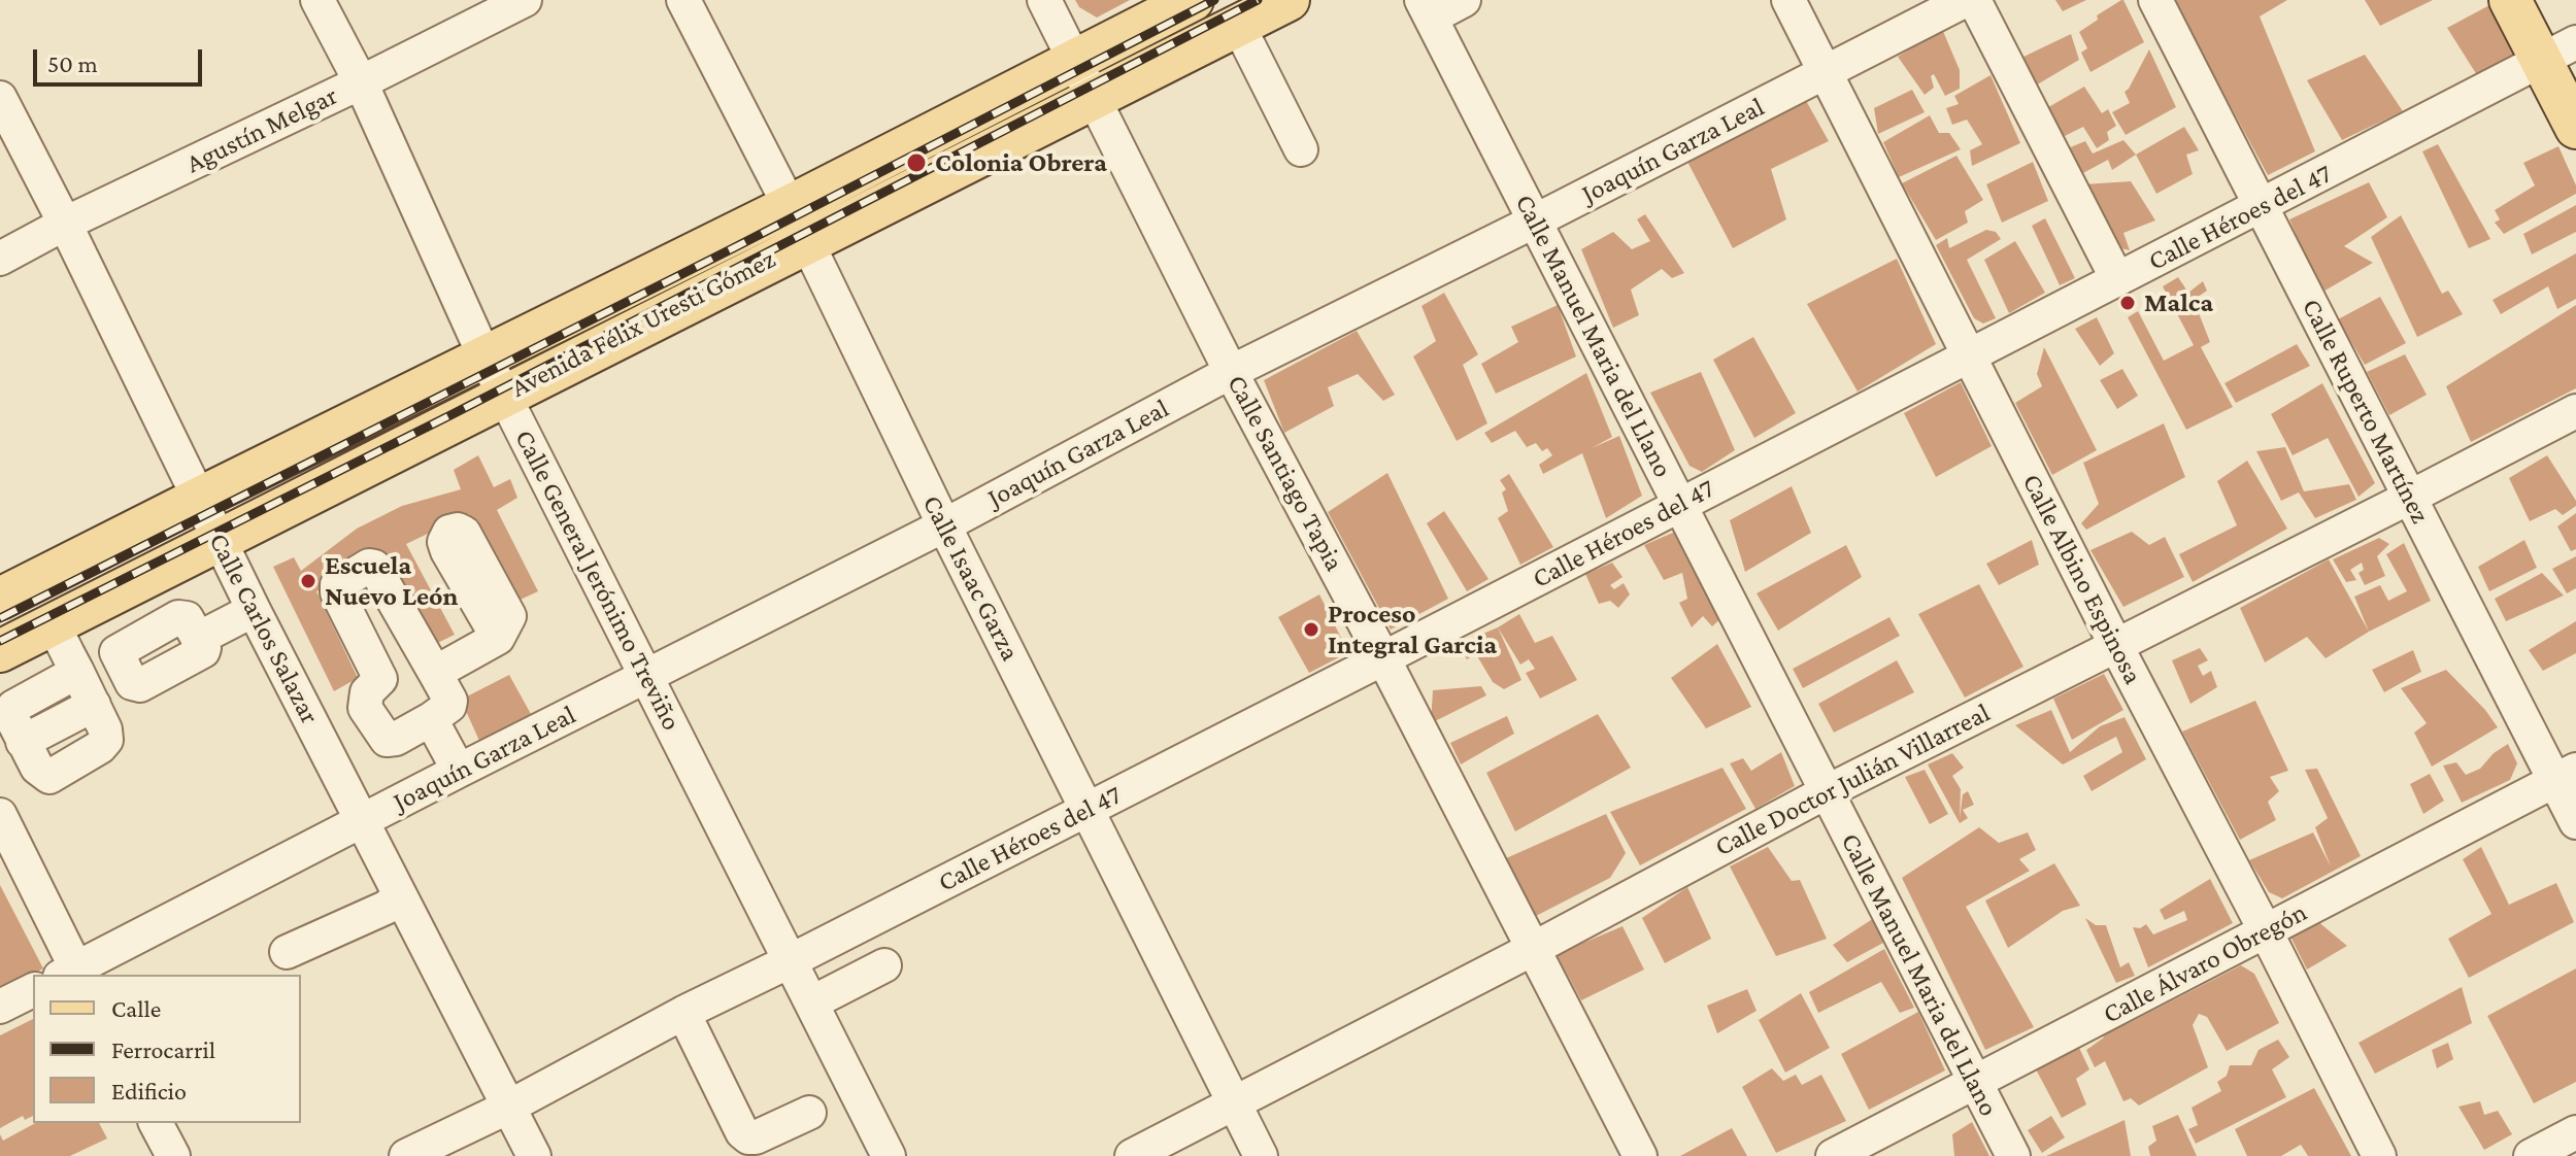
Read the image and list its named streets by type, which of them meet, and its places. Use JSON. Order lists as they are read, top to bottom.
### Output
{
  "streets": {
    "main road": ["Avenida Félix Uresti Gómez"],
    "street": [
      "Agustín Melgar",
      "Joaquín Garza Leal",
      "Calle Héroes del 47",
      "Calle Manuel Maria del Llano",
      "Calle Ruperto Martínez",
      "Calle Santiago Tapia",
      "Calle Isaac Garza",
      "Calle Albino Espinosa",
      "Calle General Jerónimo Treviño",
      "Calle Carlos Salazar",
      "Calle Doctor Julián Villarreal",
      "Calle Álvaro Obregón"
    ]
  },
  "crossings": [
    ["Agustín Melgar", "Calle General Jerónimo Treviño"],
    ["Agustín Melgar", "Calle Carlos Salazar"],
    ["Joaquín Garza Leal", "Calle Manuel Maria del Llano"],
    ["Joaquín Garza Leal", "Calle Santiago Tapia"],
    ["Joaquín Garza Leal", "Calle Isaac Garza"],
    ["Joaquín Garza Leal", "Calle Albino Espinosa"],
    ["Joaquín Garza Leal", "Calle General Jerónimo Treviño"],
    ["Joaquín Garza Leal", "Calle Carlos Salazar"],
    ["Calle Héroes del 47", "Calle Manuel Maria del Llano"],
    ["Calle Héroes del 47", "Calle Ruperto Martínez"],
    ["Calle Héroes del 47", "Calle Santiago Tapia"],
    ["Calle Héroes del 47", "Calle Isaac Garza"],
    ["Calle Héroes del 47", "Calle Albino Espinosa"],
    ["Calle Héroes del 47", "Calle General Jerónimo Treviño"],
    ["Calle Héroes del 47", "Calle Carlos Salazar"],
    ["Avenida Félix Uresti Gómez", "Calle Santiago Tapia"],
    ["Avenida Félix Uresti Gómez", "Calle Isaac Garza"],
    ["Avenida Félix Uresti Gómez", "Calle General Jerónimo Treviño"],
    ["Avenida Félix Uresti Gómez", "Calle Carlos Salazar"],
    ["Calle Manuel Maria del Llano", "Calle Doctor Julián Villarreal"],
    ["Calle Manuel Maria del Llano", "Calle Álvaro Obregón"],
    ["Calle Ruperto Martínez", "Calle Doctor Julián Villarreal"],
    ["Calle Ruperto Martínez", "Calle Álvaro Obregón"],
    ["Calle Santiago Tapia", "Calle Doctor Julián Villarreal"],
    ["Calle Isaac Garza", "Calle Doctor Julián Villarreal"],
    ["Calle Albino Espinosa", "Calle Doctor Julián Villarreal"],
    ["Calle Albino Espinosa", "Calle Álvaro Obregón"]
  ],
  "places": [
    "Colonia Obrera",
    "Malca",
    "Escuela Nuevo León",
    "Proceso Integral Garcia"
  ],
  "legend": ["Calle", "Ferrocarril", "Edificio"],
  "scale_bar": "50 m"
}
